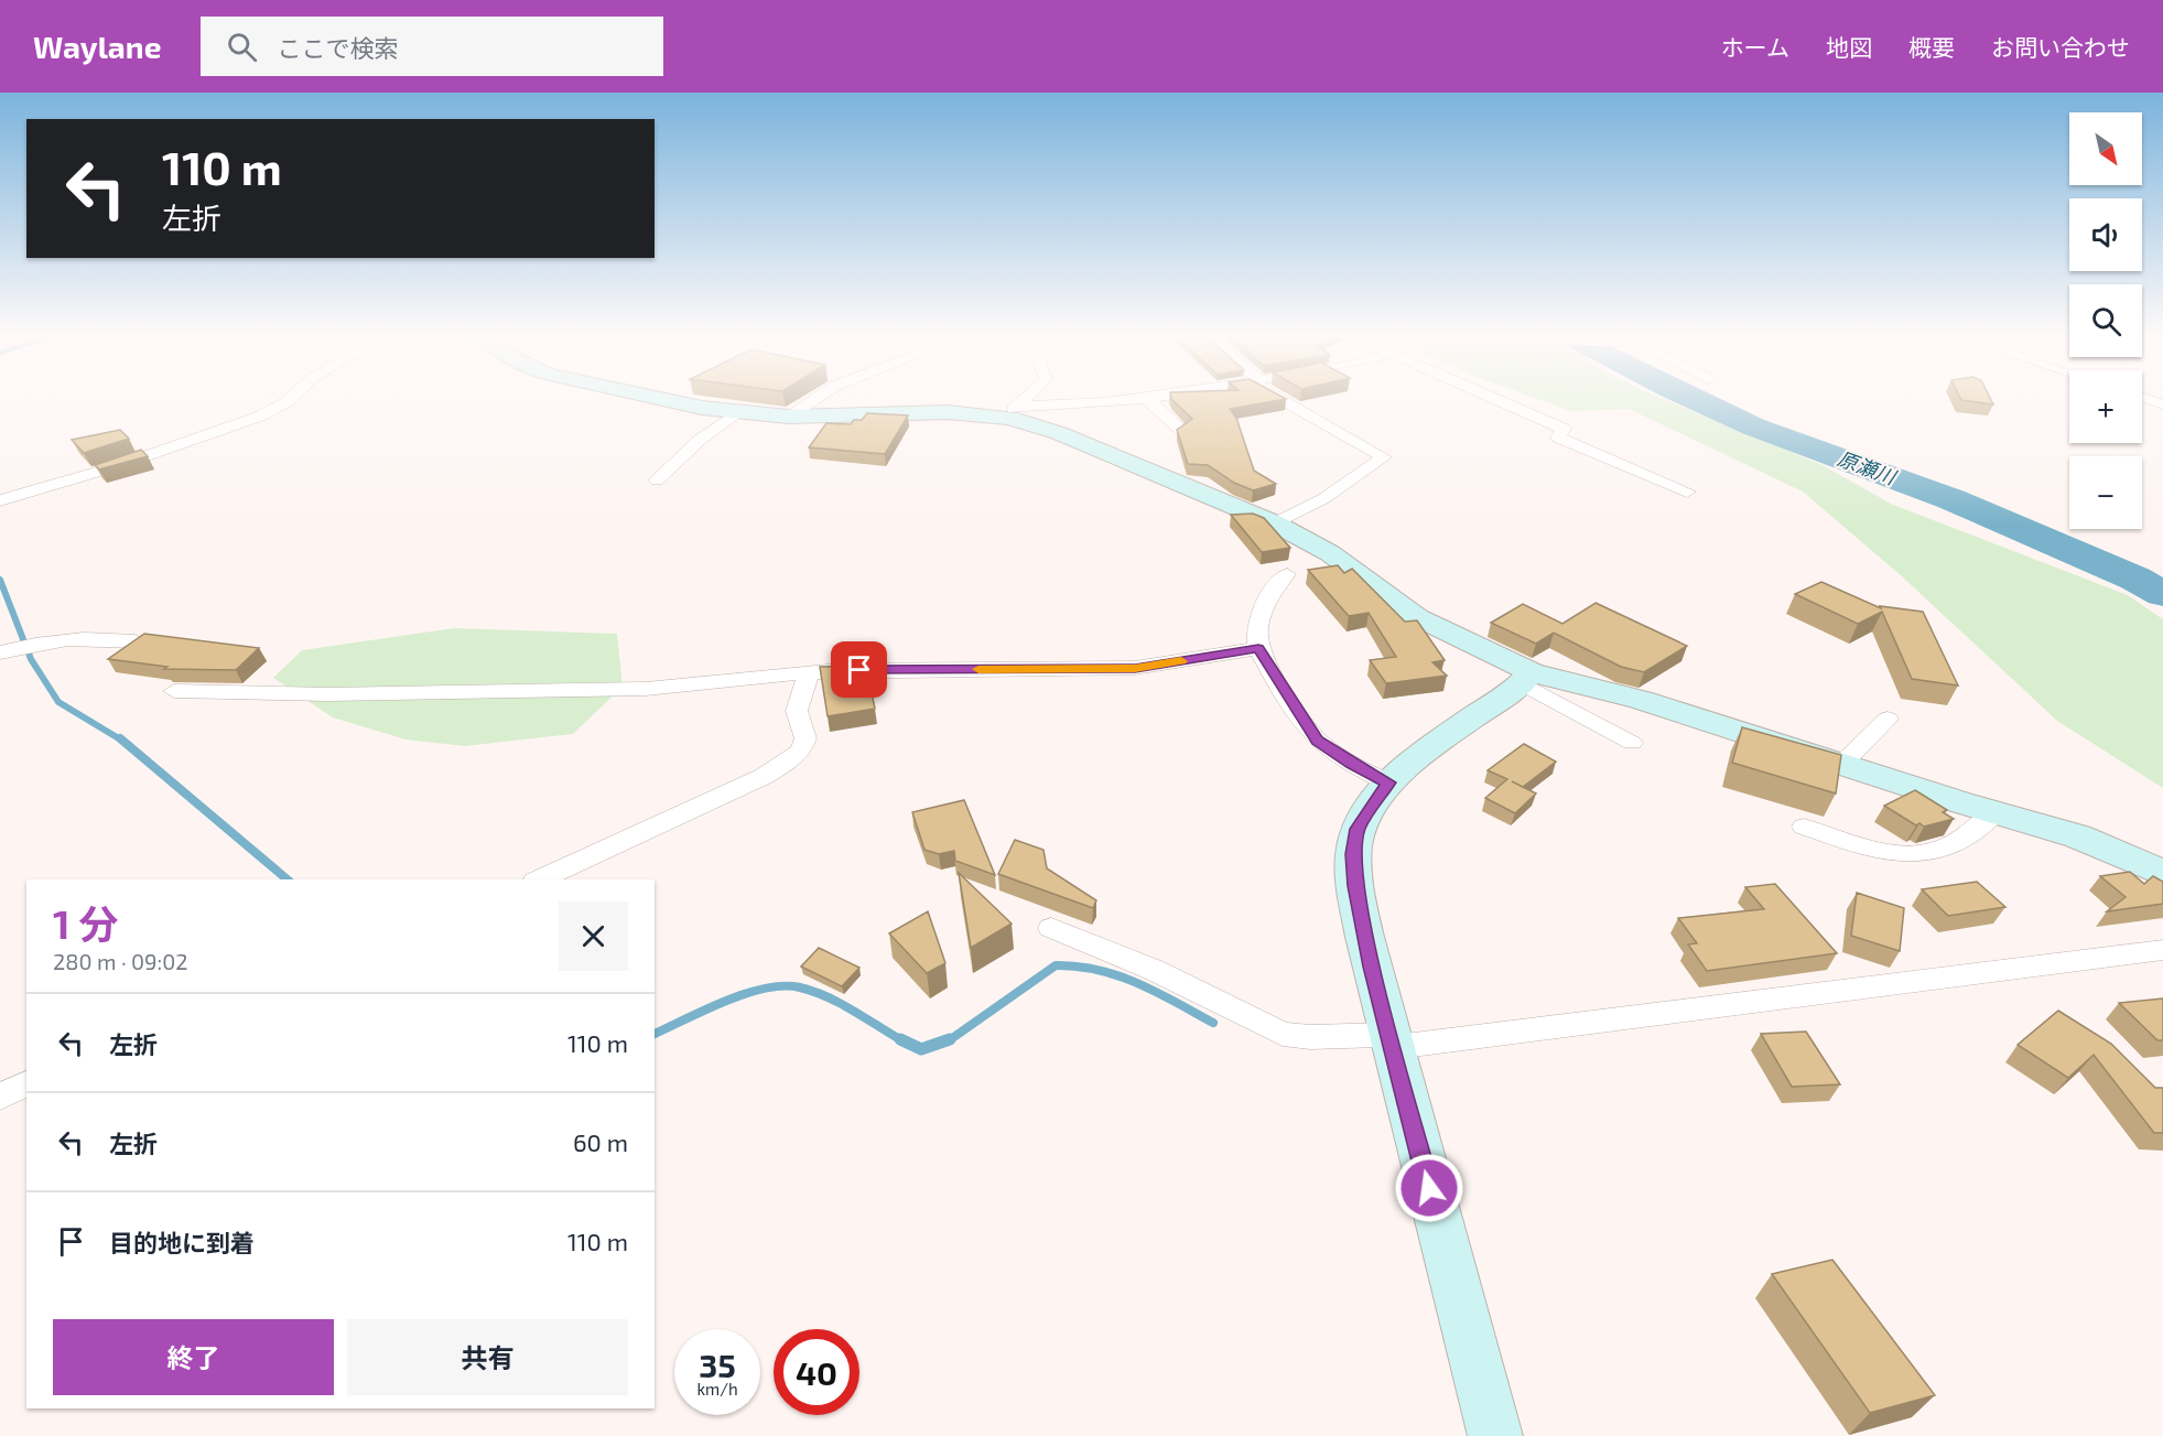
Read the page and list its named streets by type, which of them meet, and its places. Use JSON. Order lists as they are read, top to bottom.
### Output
{
  "water": ["原瀬川"],
  "north": "bottom right",
  "page": {
    "header": "Waylane",
    "search": "ここで検索",
    "nav": [
      "ホーム",
      "地図",
      "概要",
      "お問い合わせ"
    ],
    "map_buttons": ["+", "−"],
    "turn": ["110 m", "左折"],
    "heading": ["1 分", "280 m · 09:02"],
    "list": [
      {
        "name": "左折",
        "value": "110 m"
      },
      {
        "name": "左折",
        "value": "60 m"
      },
      {
        "name": "目的地に到着",
        "value": "110 m"
      }
    ],
    "buttons": ["終了", "共有"],
    "speed": "35 km/h",
    "limit": "40"
  }
}
